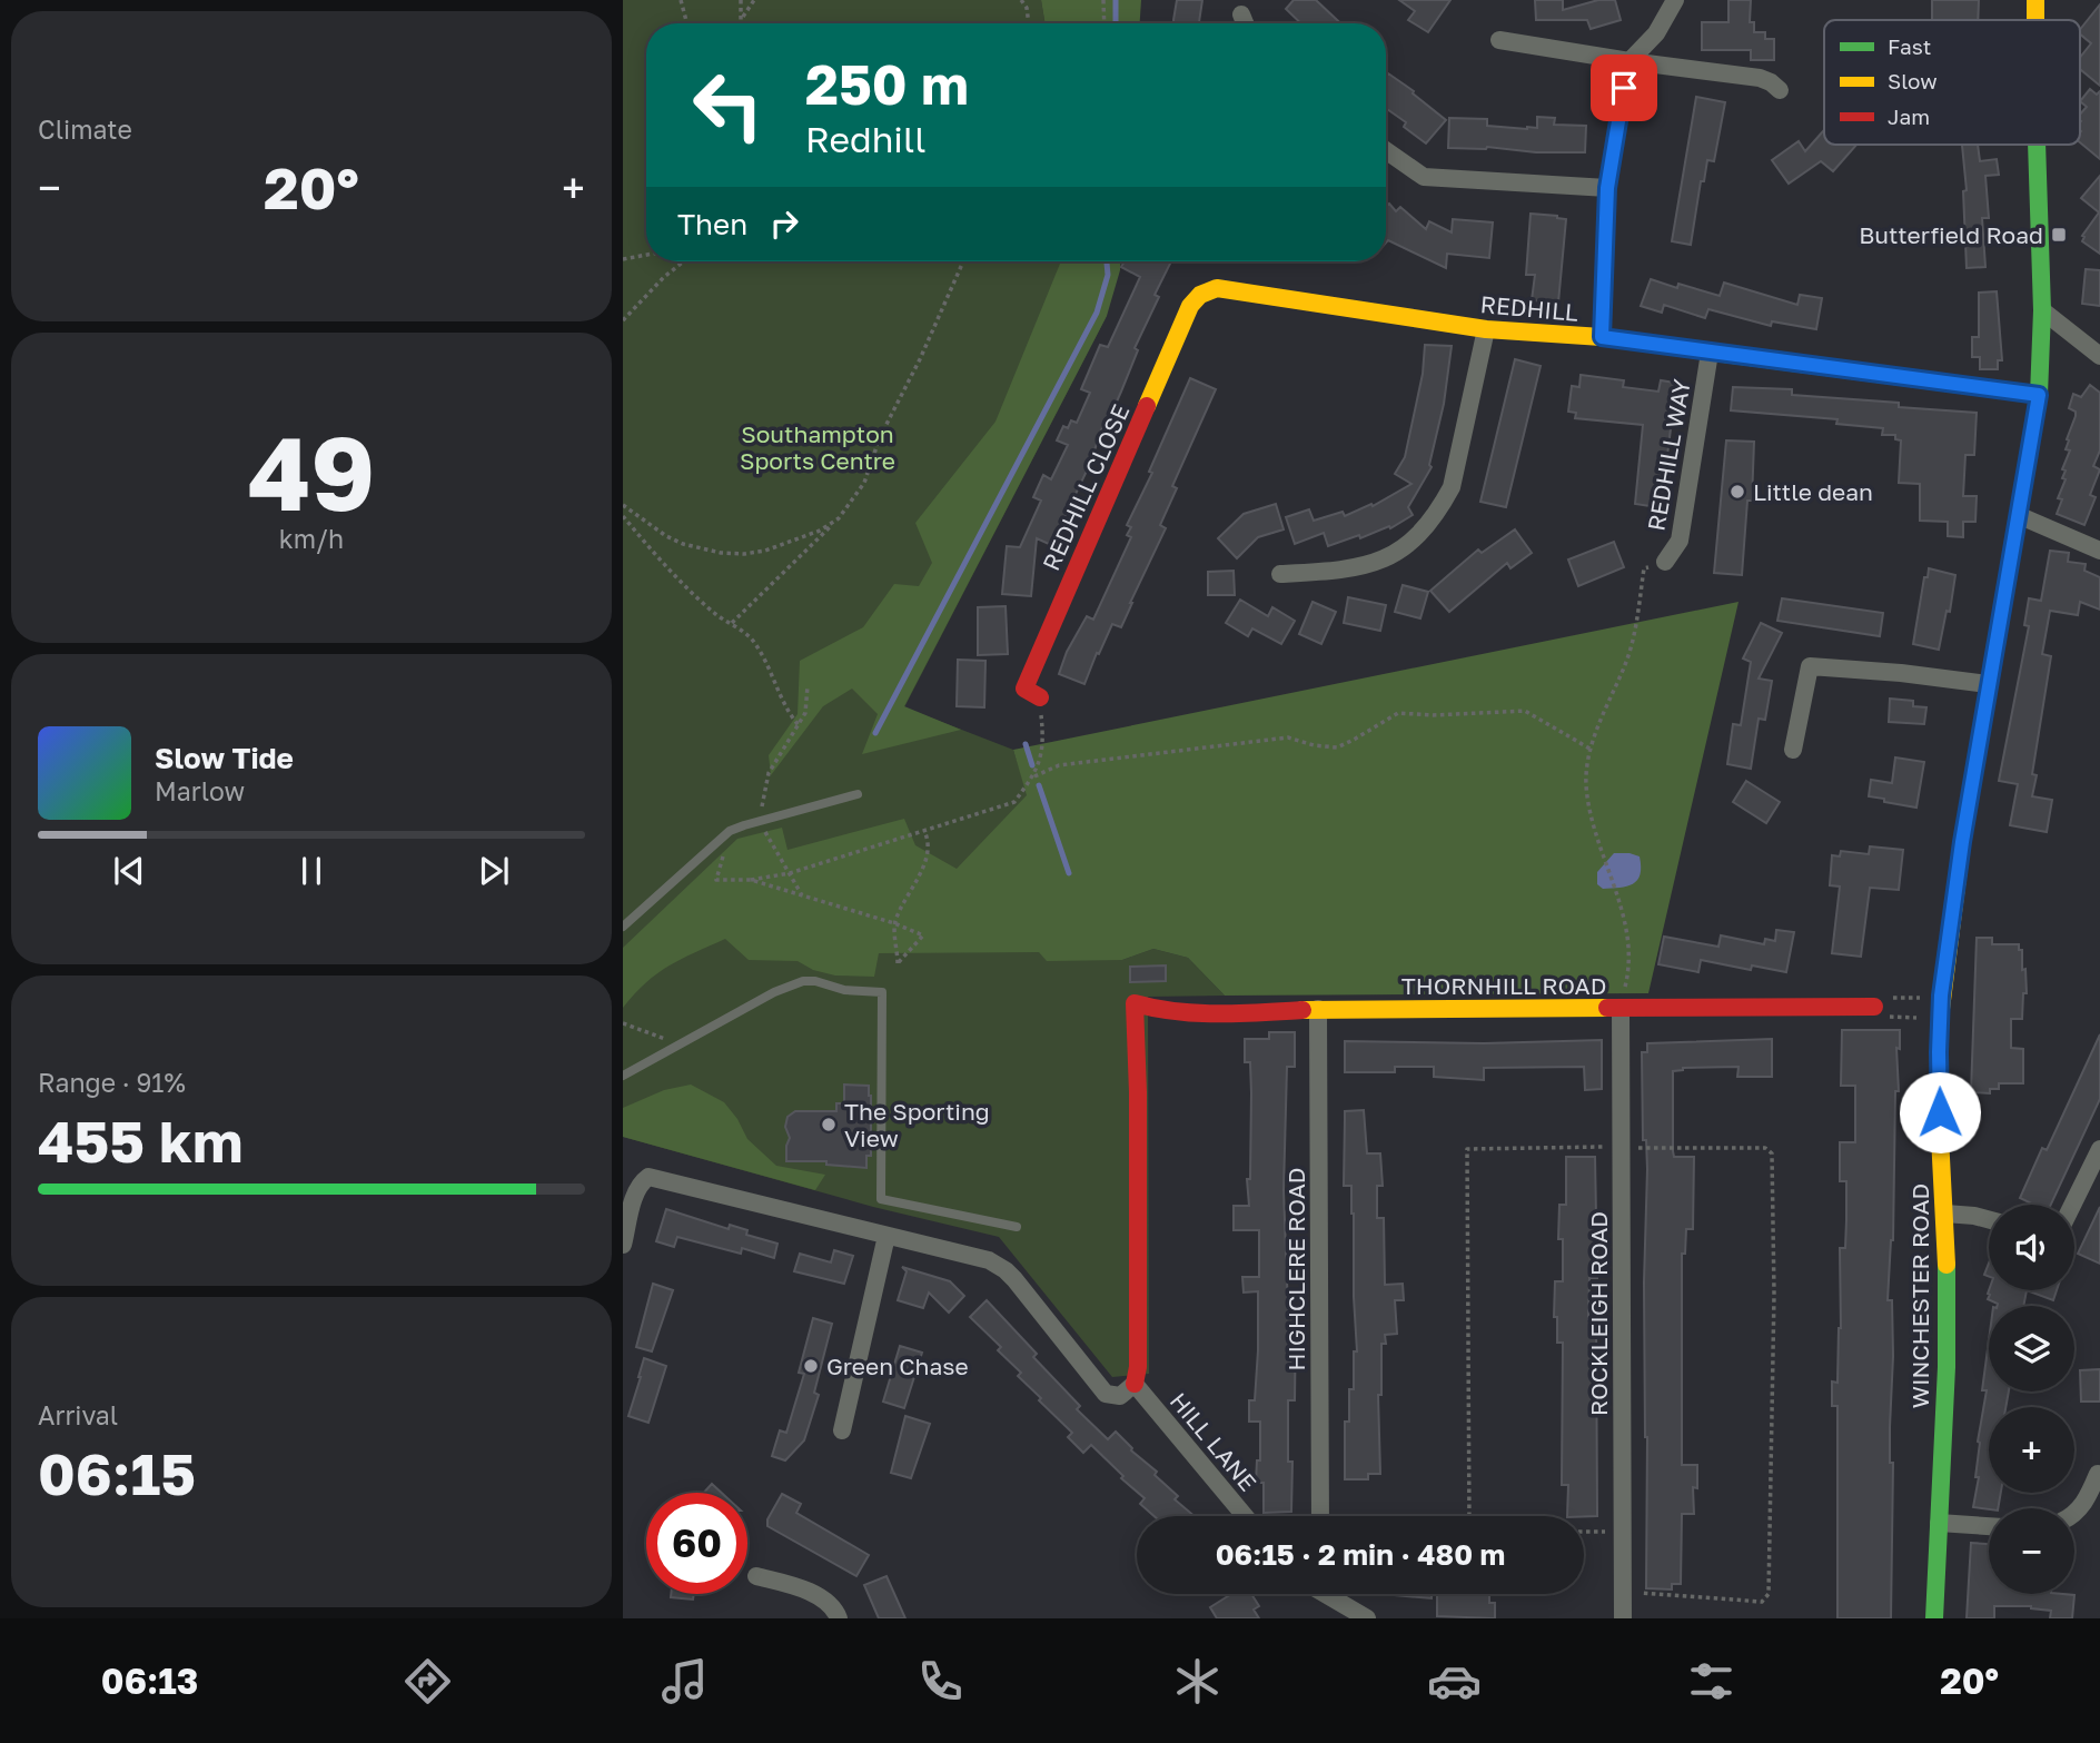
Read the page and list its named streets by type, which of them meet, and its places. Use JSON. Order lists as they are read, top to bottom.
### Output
{
  "streets": {
    "street": [
      "REDHILL",
      "REDHILL WAY",
      "REDHILL CLOSE",
      "THORNHILL ROAD",
      "HIGHCLERE ROAD",
      "WINCHESTER ROAD",
      "ROCKLEIGH ROAD",
      "HILL LANE"
    ]
  },
  "crossings": [
    ["REDHILL", "REDHILL WAY"],
    ["REDHILL", "REDHILL CLOSE"],
    ["REDHILL", "WINCHESTER ROAD"],
    ["THORNHILL ROAD", "HIGHCLERE ROAD"],
    ["THORNHILL ROAD", "ROCKLEIGH ROAD"],
    ["THORNHILL ROAD", "HILL LANE"]
  ],
  "parks": ["Southampton Sports Centre"],
  "places": {
    "transit": ["Butterfield Road"],
    "other": ["Little dean", "The Sporting View", "Green Chase"]
  },
  "legend": ["Fast", "Slow", "Jam"],
  "page": {
    "tile": [
      "Climate",
      ["49", "km/h"],
      ["Range · 91%", "455 km"],
      ["Arrival", "06:15"]
    ],
    "turn": ["250 m", "Redhill"],
    "heat": ["−", "20°", "+"],
    "then": "Then",
    "song": ["Slow Tide", "Marlow"],
    "map_buttons": ["+", "−"],
    "limit": "60",
    "trip": "06:15 · 2 min · 480 m",
    "tabs": ["06:13", "20°"]
  }
}
